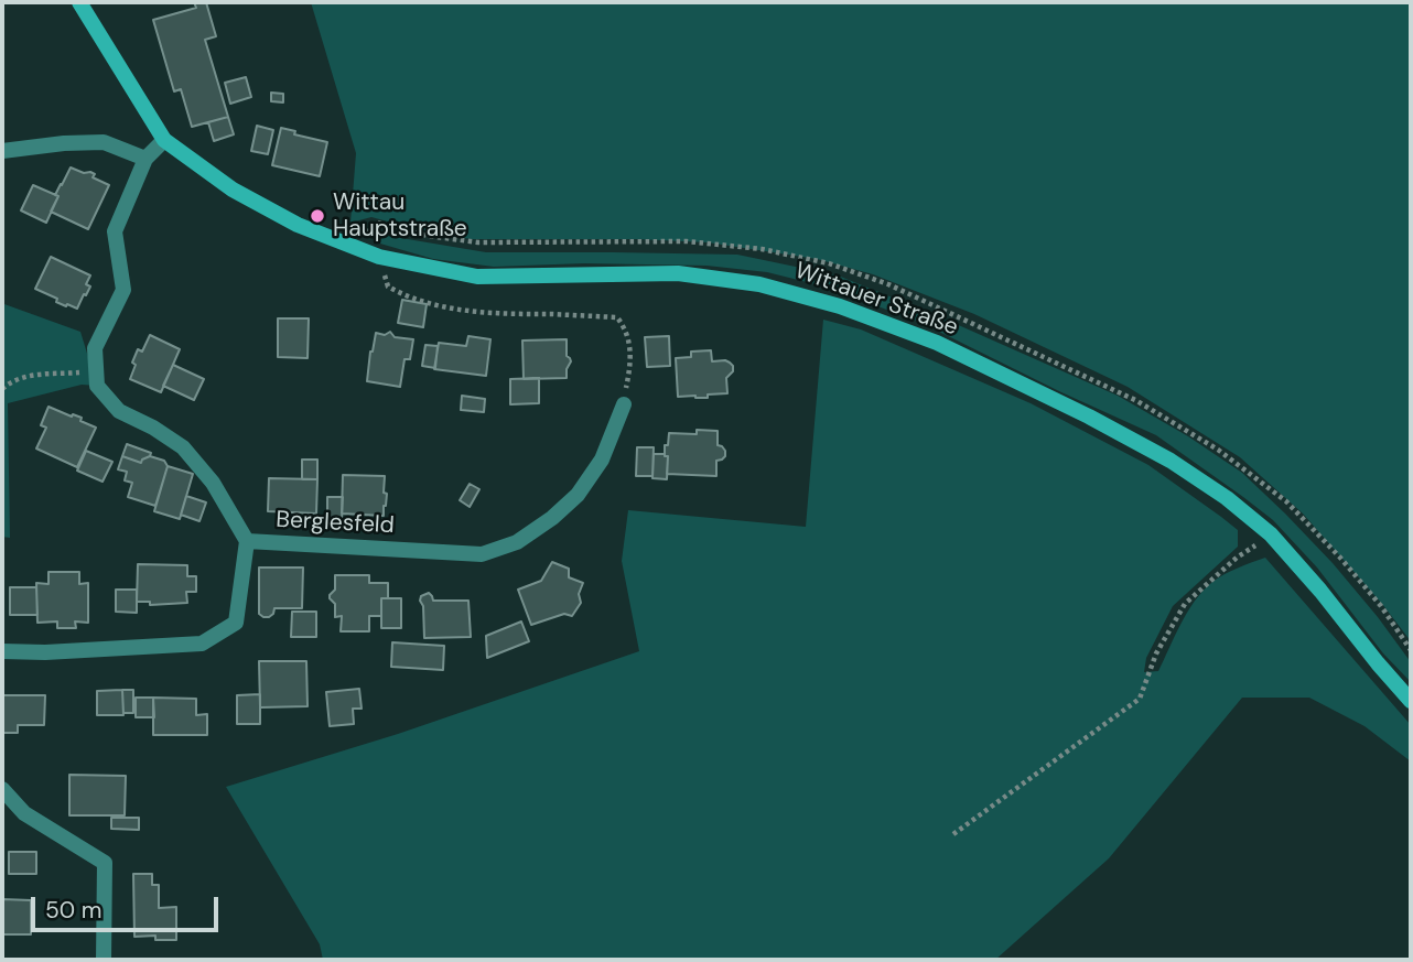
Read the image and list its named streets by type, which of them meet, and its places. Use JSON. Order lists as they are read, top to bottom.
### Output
{
  "streets": {
    "street": ["Wittauer Straße", "Berglesfeld"]
  },
  "places": ["Wittau Hauptstraße"],
  "scale_bar": "50 m"
}
